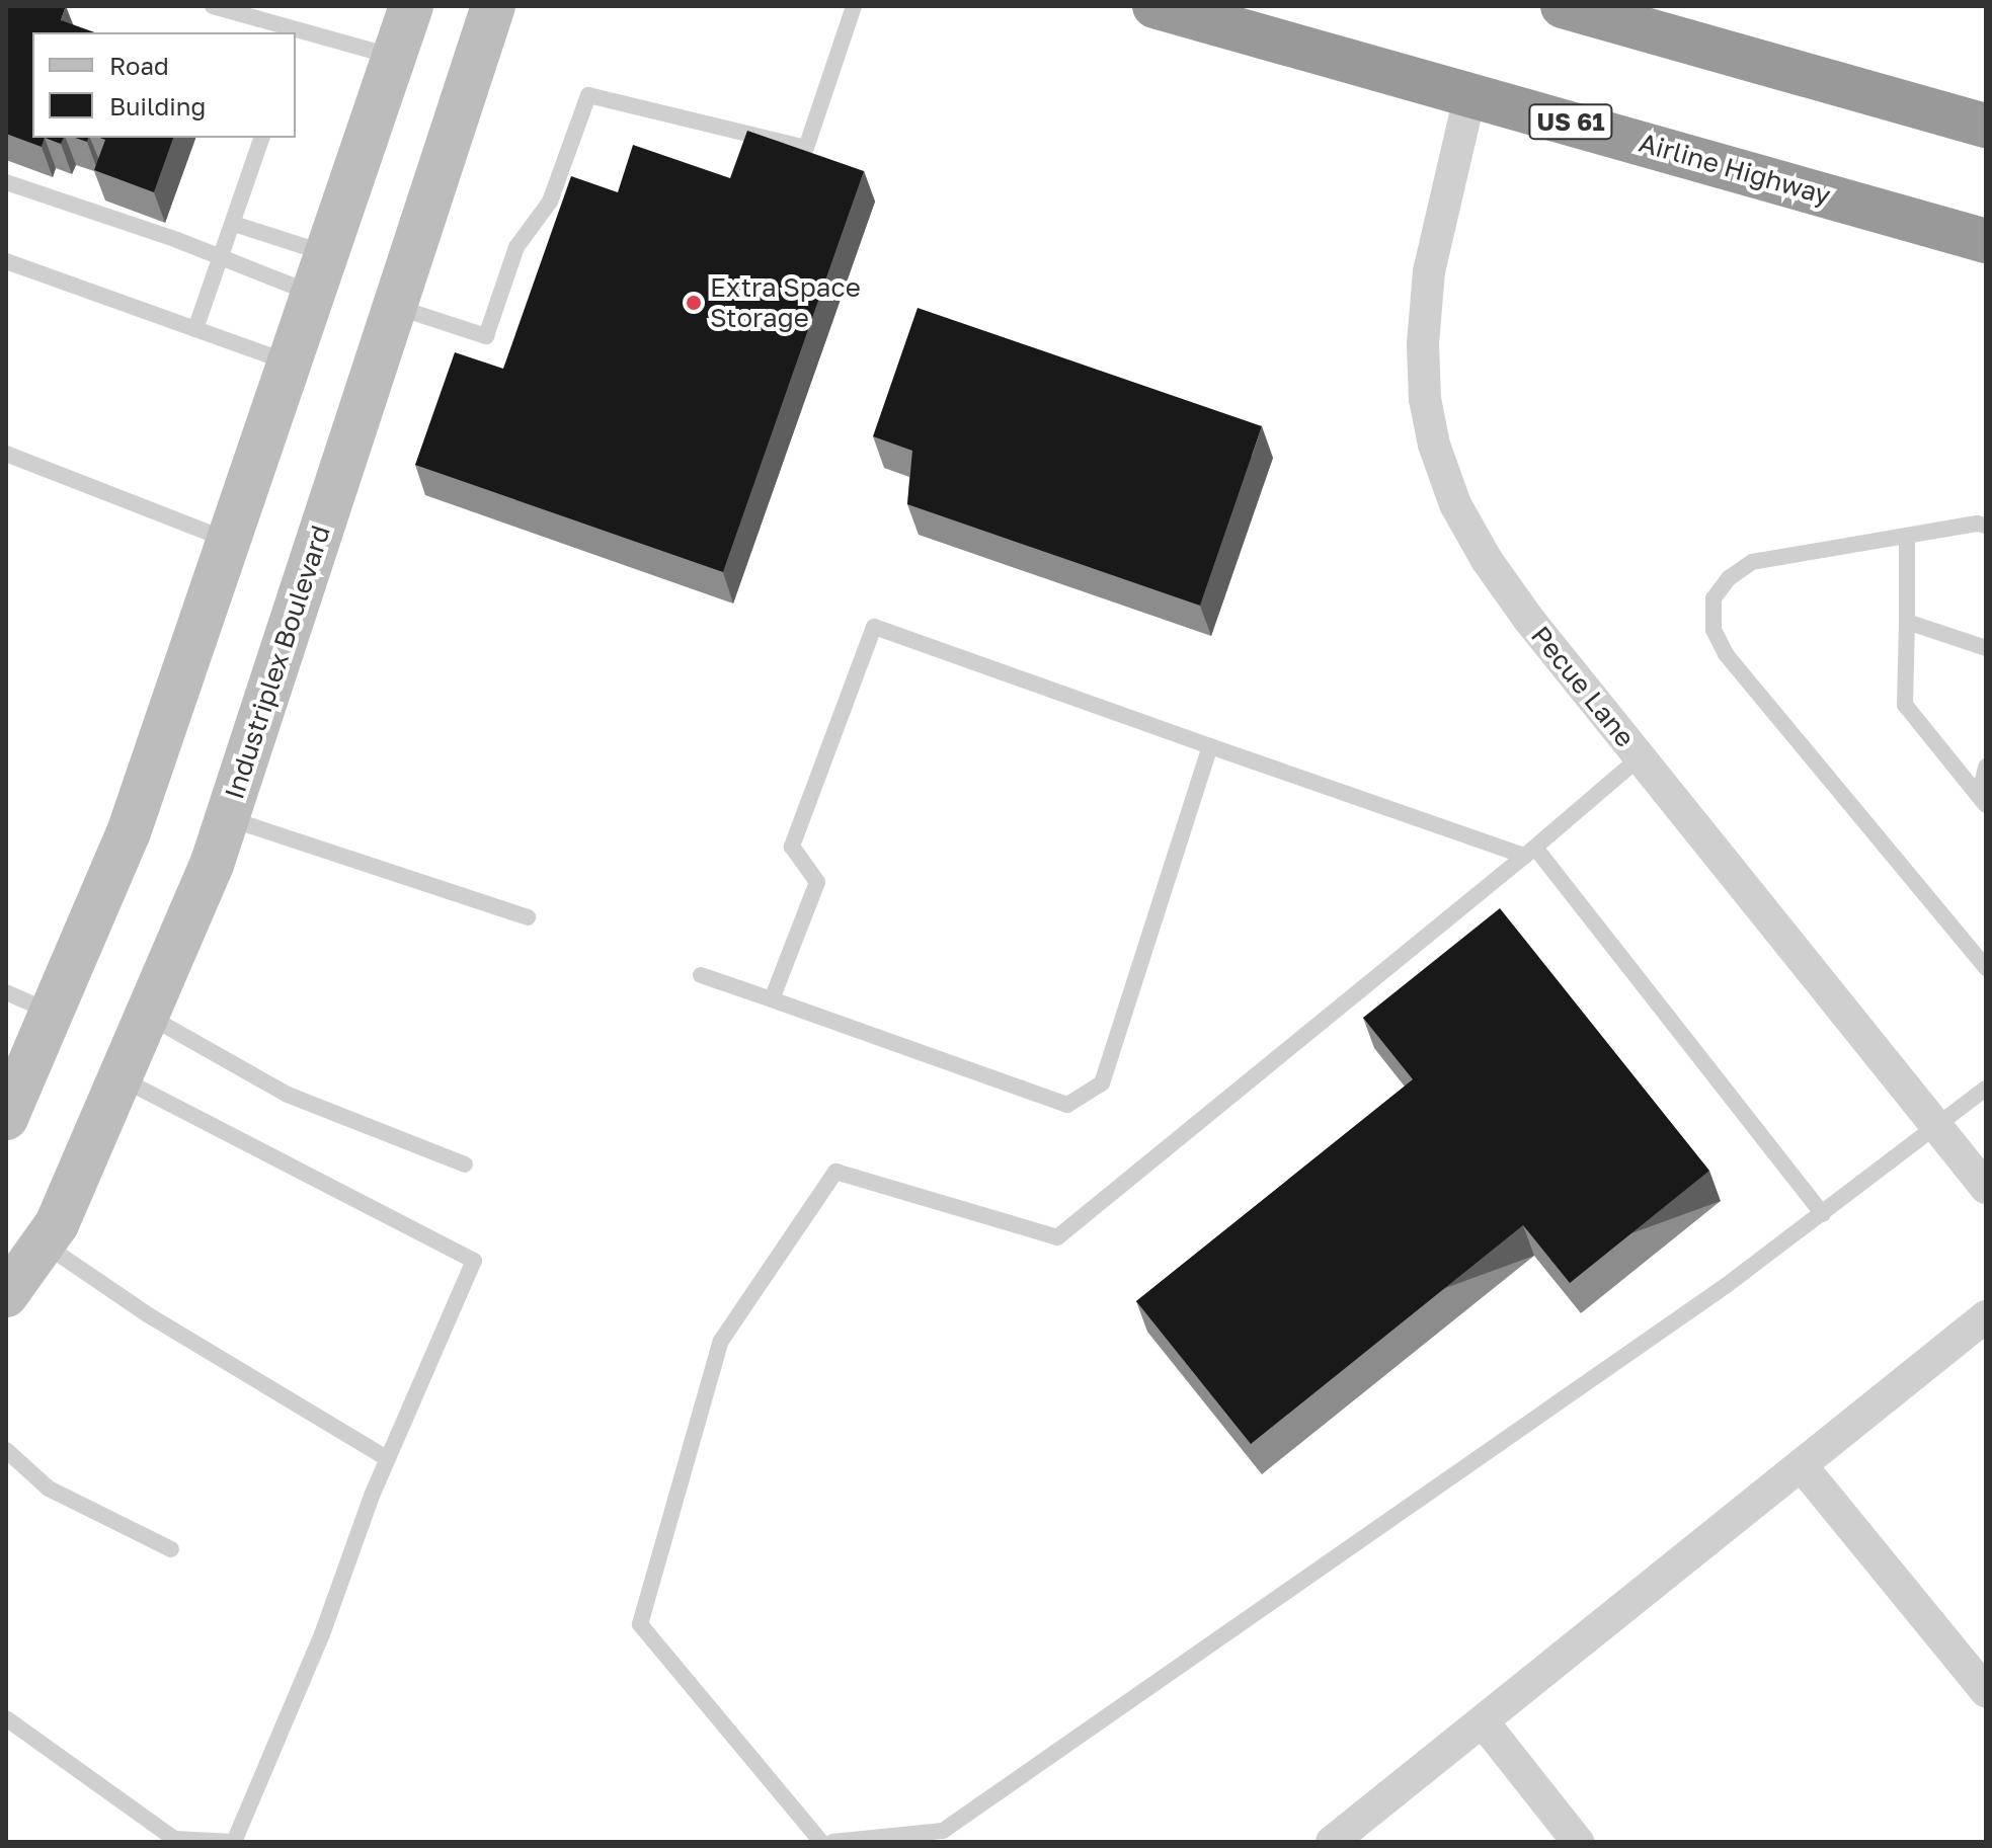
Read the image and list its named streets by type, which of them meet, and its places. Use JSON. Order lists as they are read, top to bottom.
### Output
{
  "streets": {
    "highway": ["US 61", "Airline Highway"],
    "street": ["Industriplex Boulevard", "Pecue Lane"]
  },
  "crossings": [
    ["Airline Highway", "Pecue Lane"]
  ],
  "places": ["Extra Space Storage"],
  "legend": ["Road", "Building"]
}
